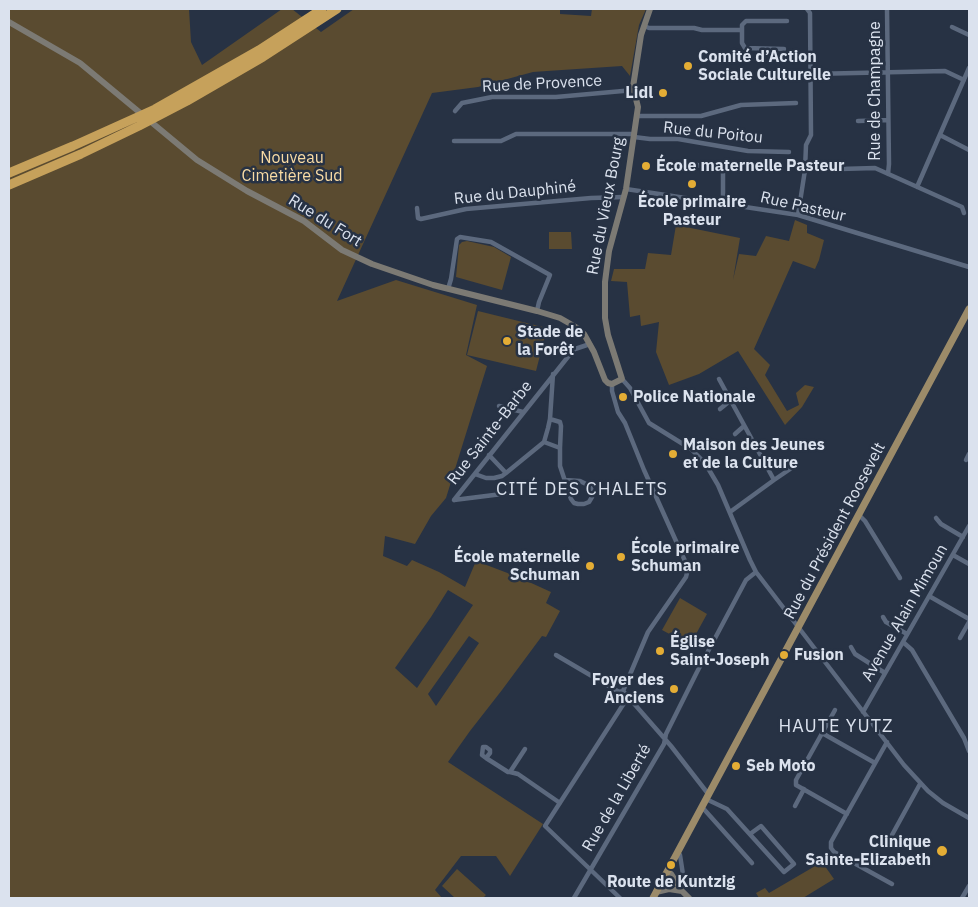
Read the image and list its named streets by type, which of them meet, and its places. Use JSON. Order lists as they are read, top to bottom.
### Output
{
  "streets": {
    "main road": ["Rue du Président Roosevelt"],
    "street": [
      "Rue de Provence",
      "Rue de Champagne",
      "Rue du Poitou",
      "Rue du Dauphiné",
      "Rue du Vieux Bourg",
      "Rue Pasteur",
      "Rue du Fort",
      "Rue Sainte-Barbe",
      "Avenue Alain Mimoun",
      "Rue de la Liberté"
    ]
  },
  "crossings": [
    ["Rue de Provence", "Rue du Vieux Bourg"],
    ["Rue du Poitou", "Rue du Vieux Bourg"],
    ["Rue du Dauphiné", "Rue du Vieux Bourg"],
    ["Rue du Vieux Bourg", "Rue Pasteur"],
    ["Rue du Fort", "Rue Sainte-Barbe"]
  ],
  "districts": ["CITÉ DES CHALETS", "HAUTE YUTZ"],
  "parks": ["Nouveau Cimetière Sud"],
  "places": [
    "Comité d’Action Sociale Culturelle",
    "Lidl",
    "École maternelle Pasteur",
    "École primaire Pasteur",
    "Stade de la Forêt",
    "Police Nationale",
    "Maison des Jeunes et de la Culture",
    "École primaire Schuman",
    "École maternelle Schuman",
    "Église Saint-Joseph",
    "Fusion",
    "Foyer des Anciens",
    "Seb Moto",
    "Clinique Sainte-Elizabeth",
    "Route de Kuntzig"
  ]
}
